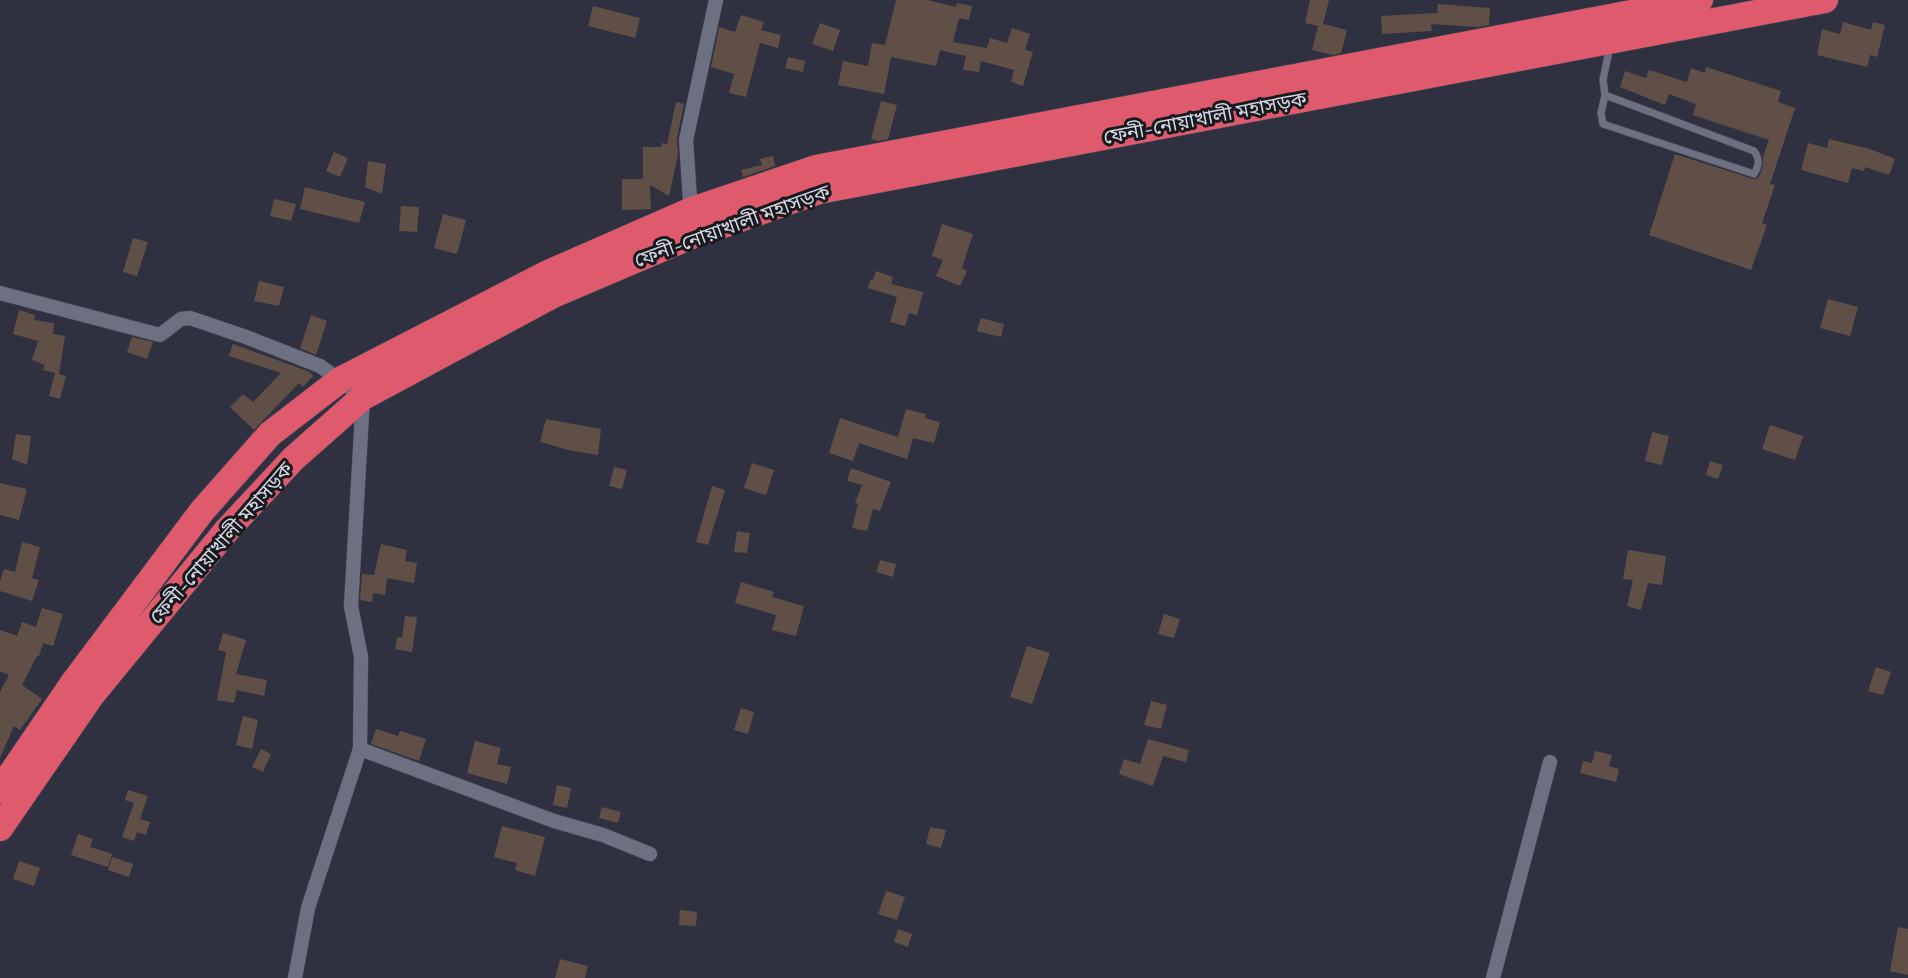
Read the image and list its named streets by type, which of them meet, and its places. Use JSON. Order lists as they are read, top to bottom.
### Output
{
  "streets": {
    "highway": ["ফেনী-নোয়াখালী মহাসড়ক"]
  }
}
